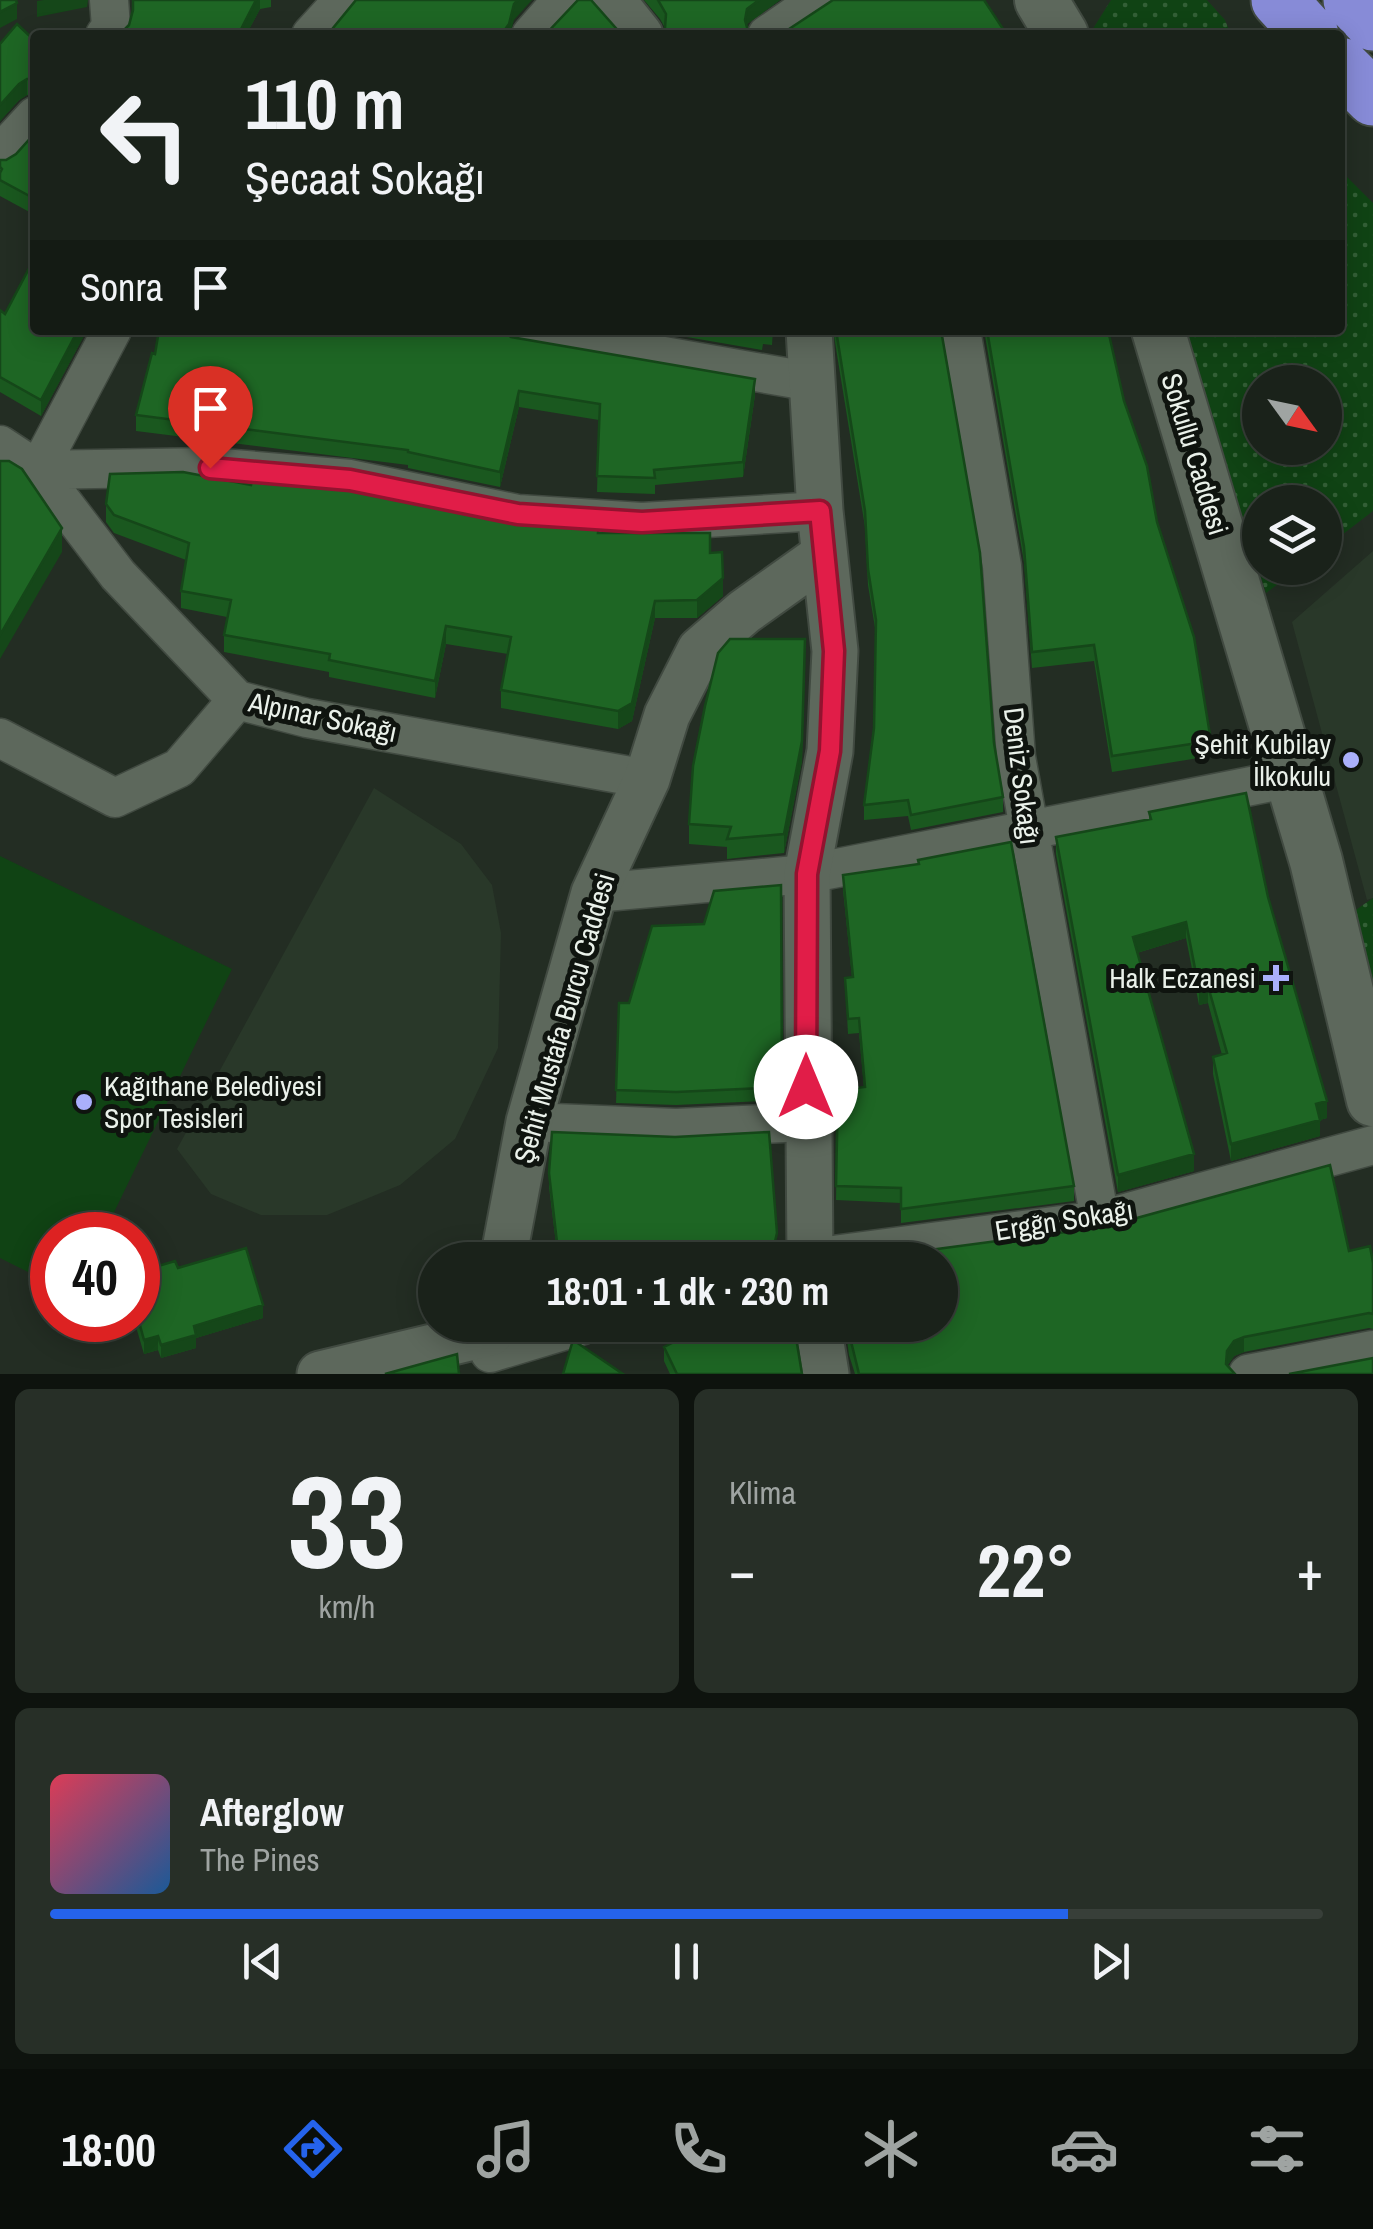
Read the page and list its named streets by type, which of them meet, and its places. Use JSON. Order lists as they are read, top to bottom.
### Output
{
  "streets": {
    "main road": ["Sokullu Caddesi"],
    "street": [
      "Alpınar Sokağı",
      "Deniz Sokağı",
      "Şehit Mustafa Burcu Caddesi",
      "Ergğn Sokağı"
    ]
  },
  "crossings": [
    ["Alpınar Sokağı", "Şehit Mustafa Burcu Caddesi"],
    ["Deniz Sokağı", "Ergğn Sokağı"]
  ],
  "places": {
    "other": ["Şehit Kubilay İlkokulu", "Kağıthane Belediyesi Spor Tesisleri"],
    "health": ["Halk Eczanesi"]
  },
  "north": "bottom right",
  "page": {
    "turn": ["110 m", "Şecaat Sokağı"],
    "then": "Sonra",
    "limit": "40",
    "trip": "18:01 · 1 dk · 230 m",
    "tile": [
      ["33", "km/h"],
      "Klima"
    ],
    "heat": ["−", "22°", "+"],
    "song": ["Afterglow", "The Pines"],
    "tabs": "18:00"
  }
}
